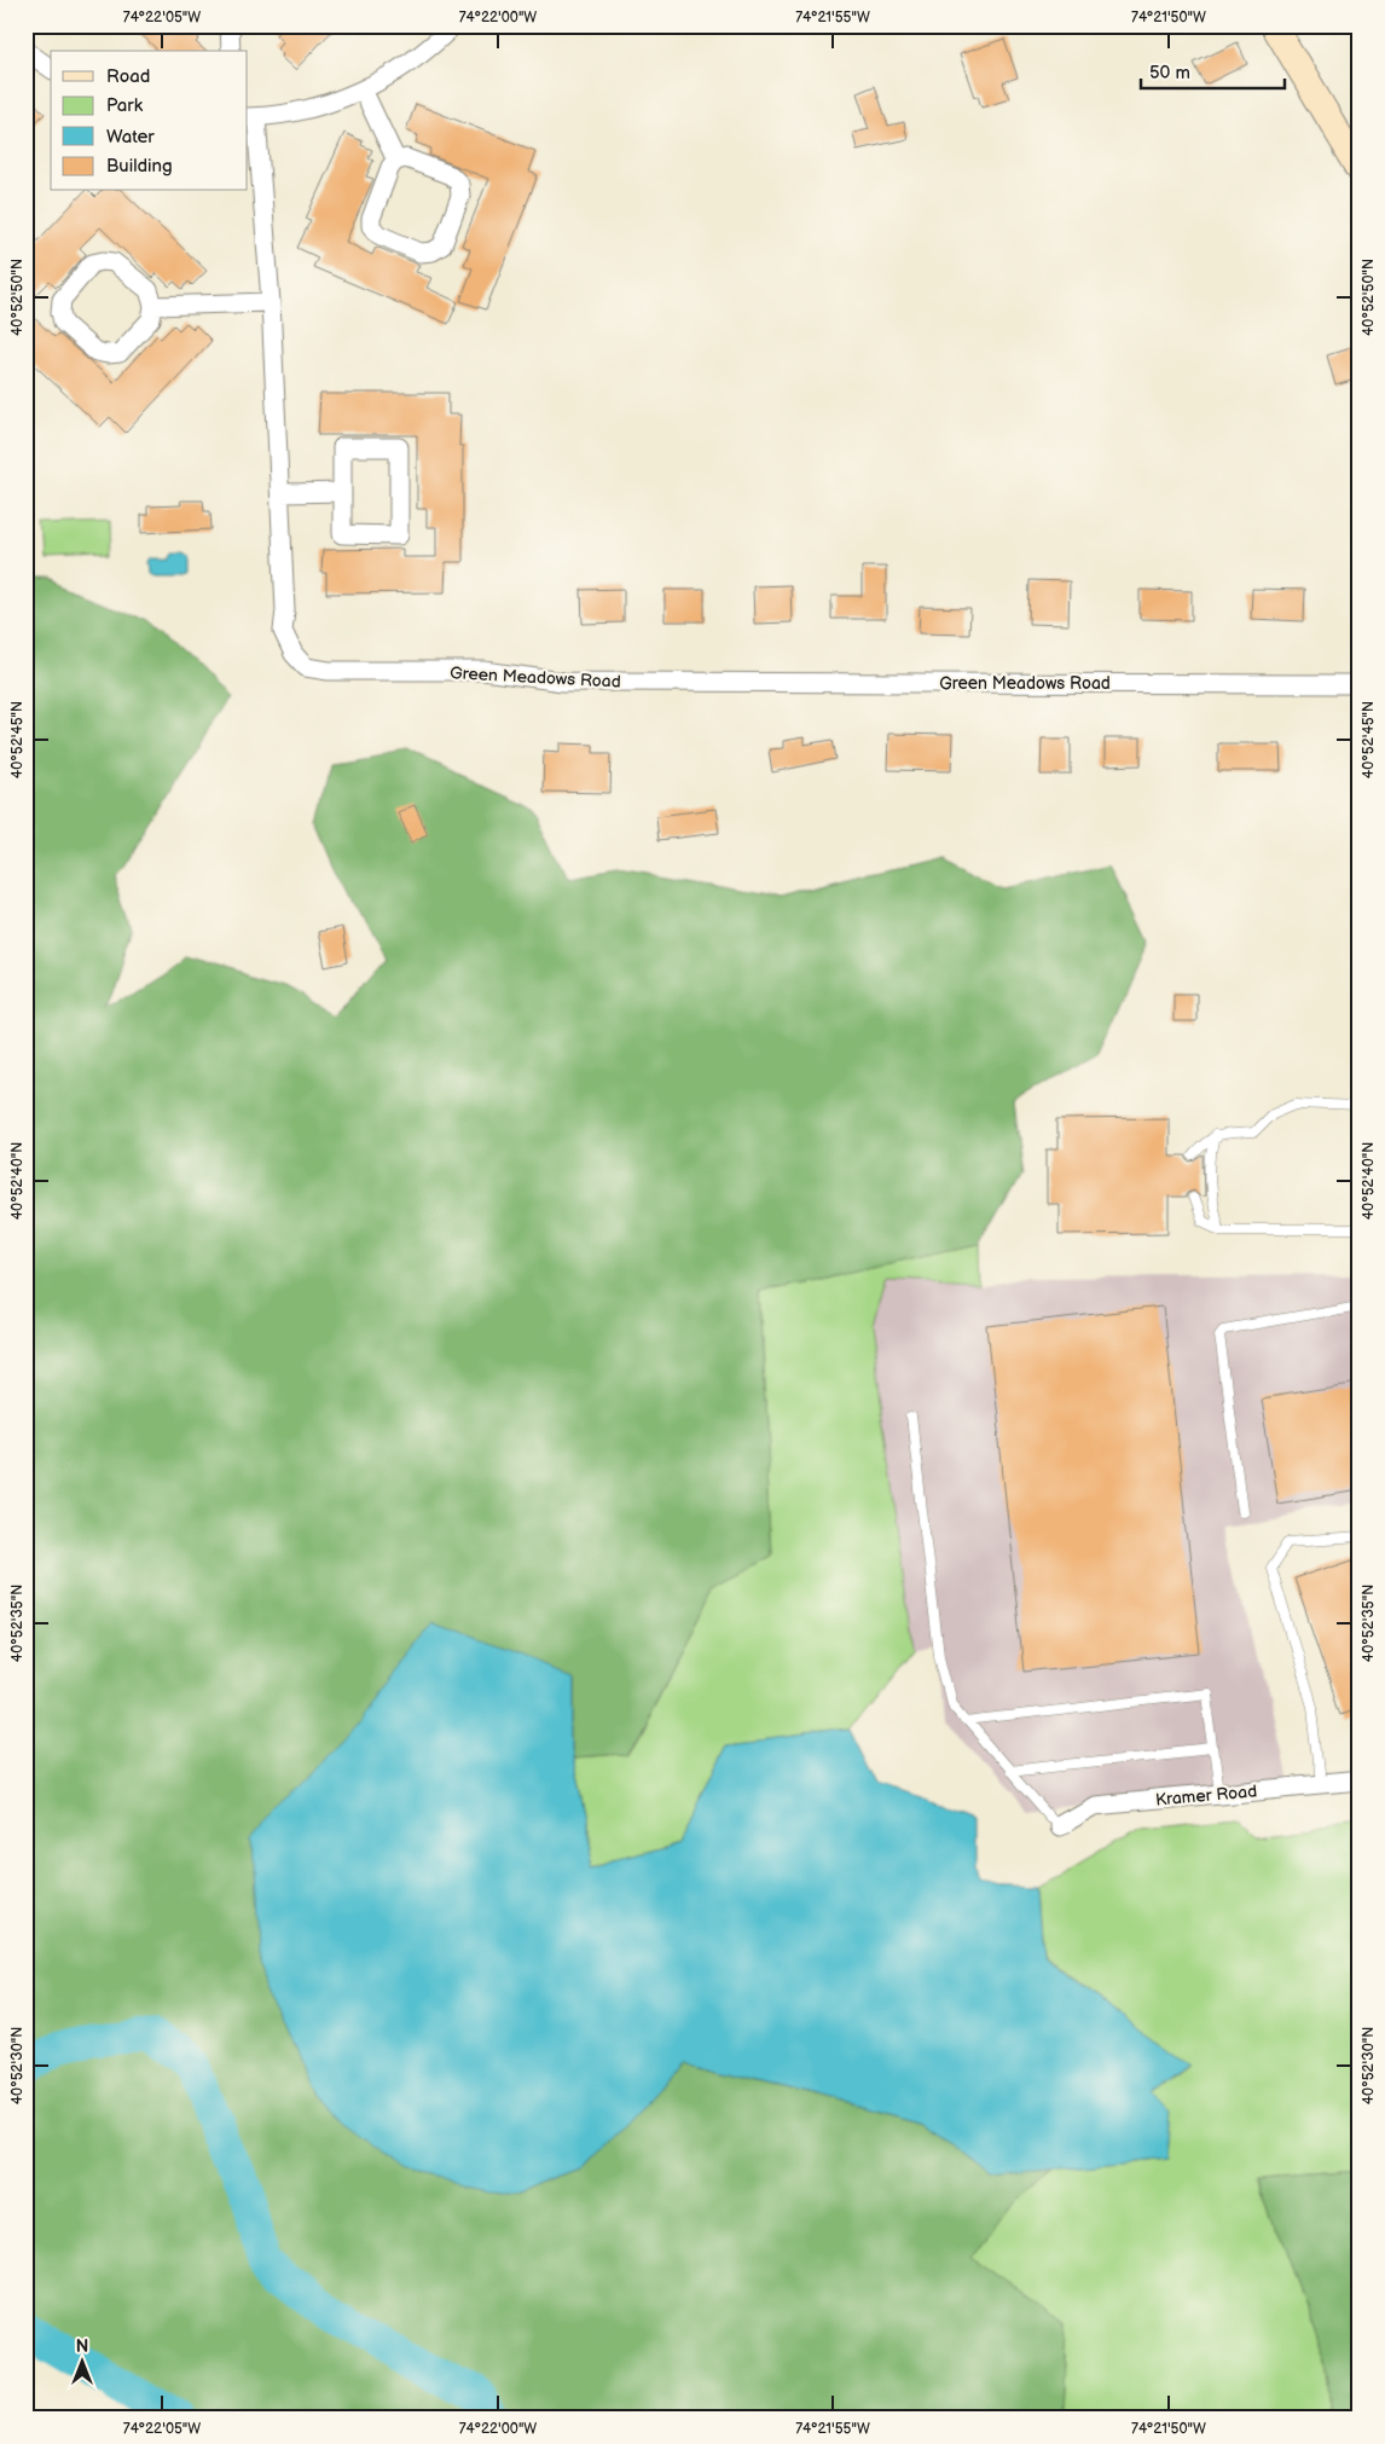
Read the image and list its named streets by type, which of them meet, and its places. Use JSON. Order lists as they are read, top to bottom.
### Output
{
  "streets": {
    "street": ["Green Meadows Road", "Kramer Road"]
  },
  "legend": [
    "Road",
    "Park",
    "Water",
    "Building"
  ],
  "scale_bar": "50 m",
  "north": "top",
  "coordinates": [
    "74°22'05\"W",
    "74°22'00\"W",
    "74°21'55\"W",
    "74°21'50\"W",
    "40°52'50\"N",
    "40°52'45\"N",
    "40°52'40\"N",
    "40°52'35\"N",
    "40°52'30\"N"
  ]
}
